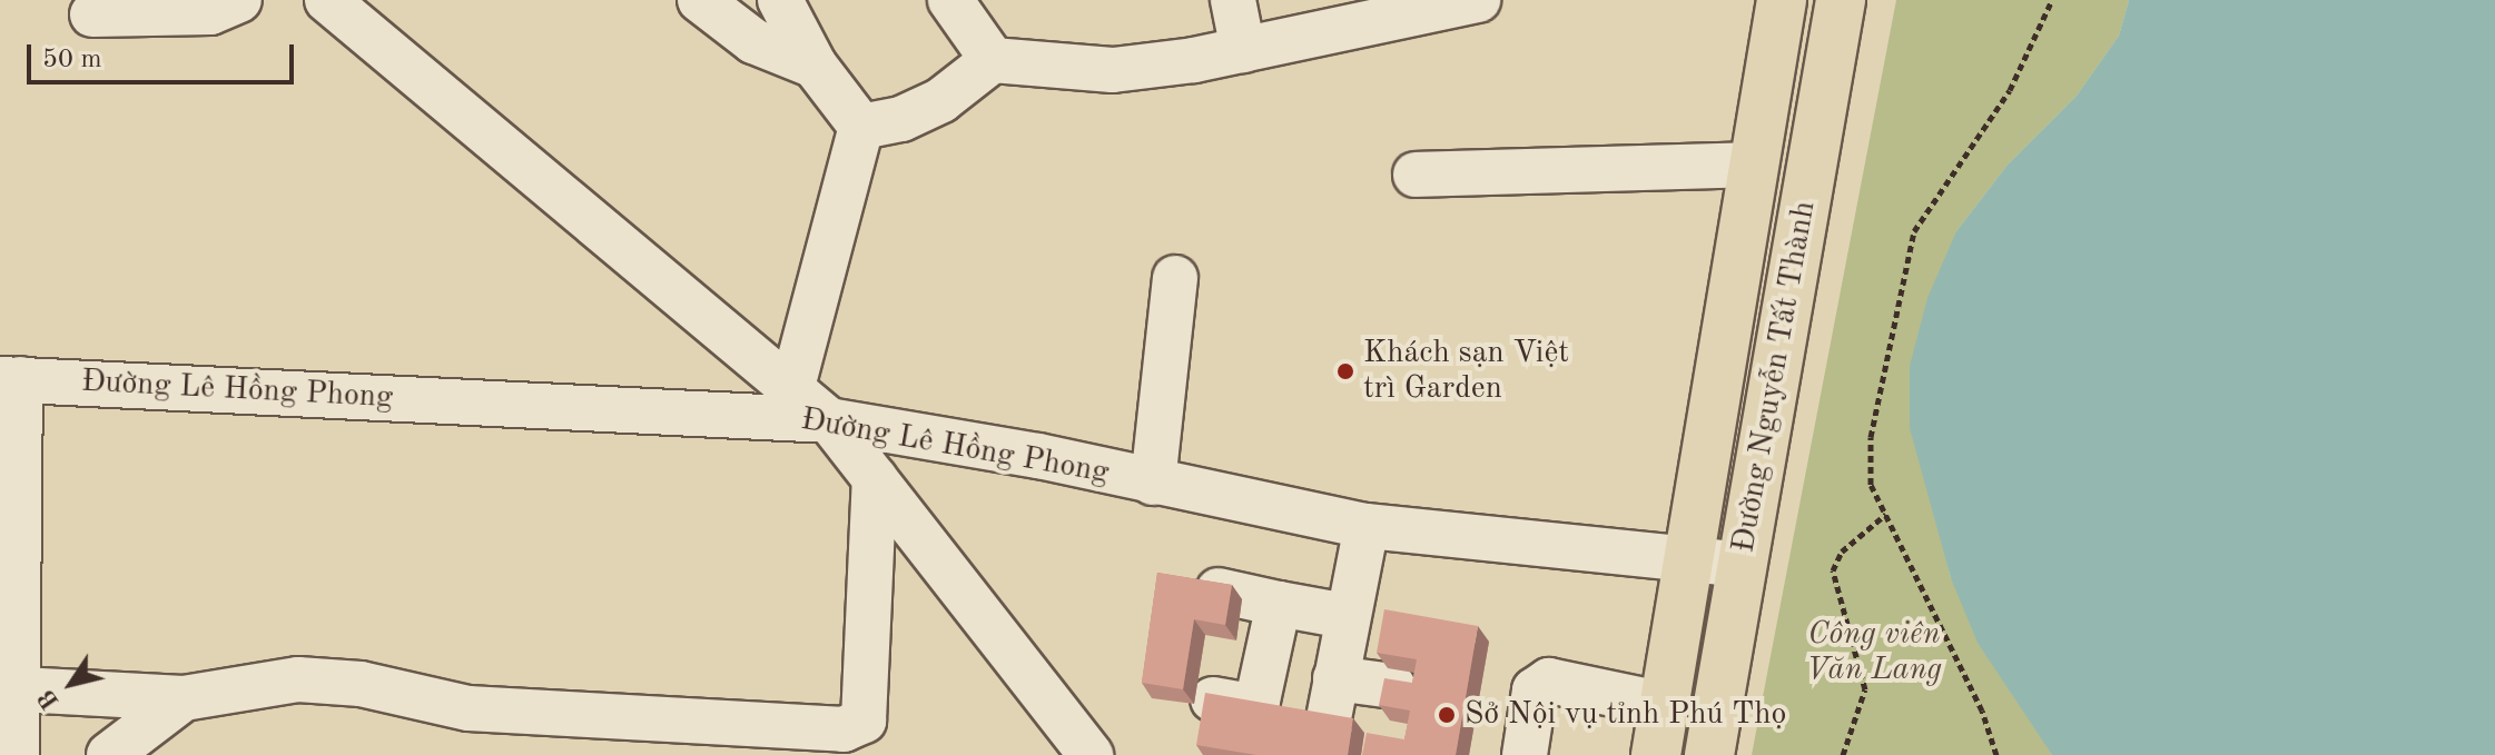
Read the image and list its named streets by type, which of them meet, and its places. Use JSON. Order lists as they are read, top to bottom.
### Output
{
  "streets": {
    "main road": ["Đường Nguyễn Tất Thành"],
    "street": ["Đường Lê Hồng Phong"]
  },
  "crossings": [
    ["Đường Nguyễn Tất Thành", "Đường Lê Hồng Phong"]
  ],
  "parks": ["Công viên Văn Lang"],
  "places": ["Khách sạn Việt trì Garden", "Sở Nội vụ tỉnh Phú Thọ"],
  "scale_bar": "50 m",
  "north": "bottom left"
}
